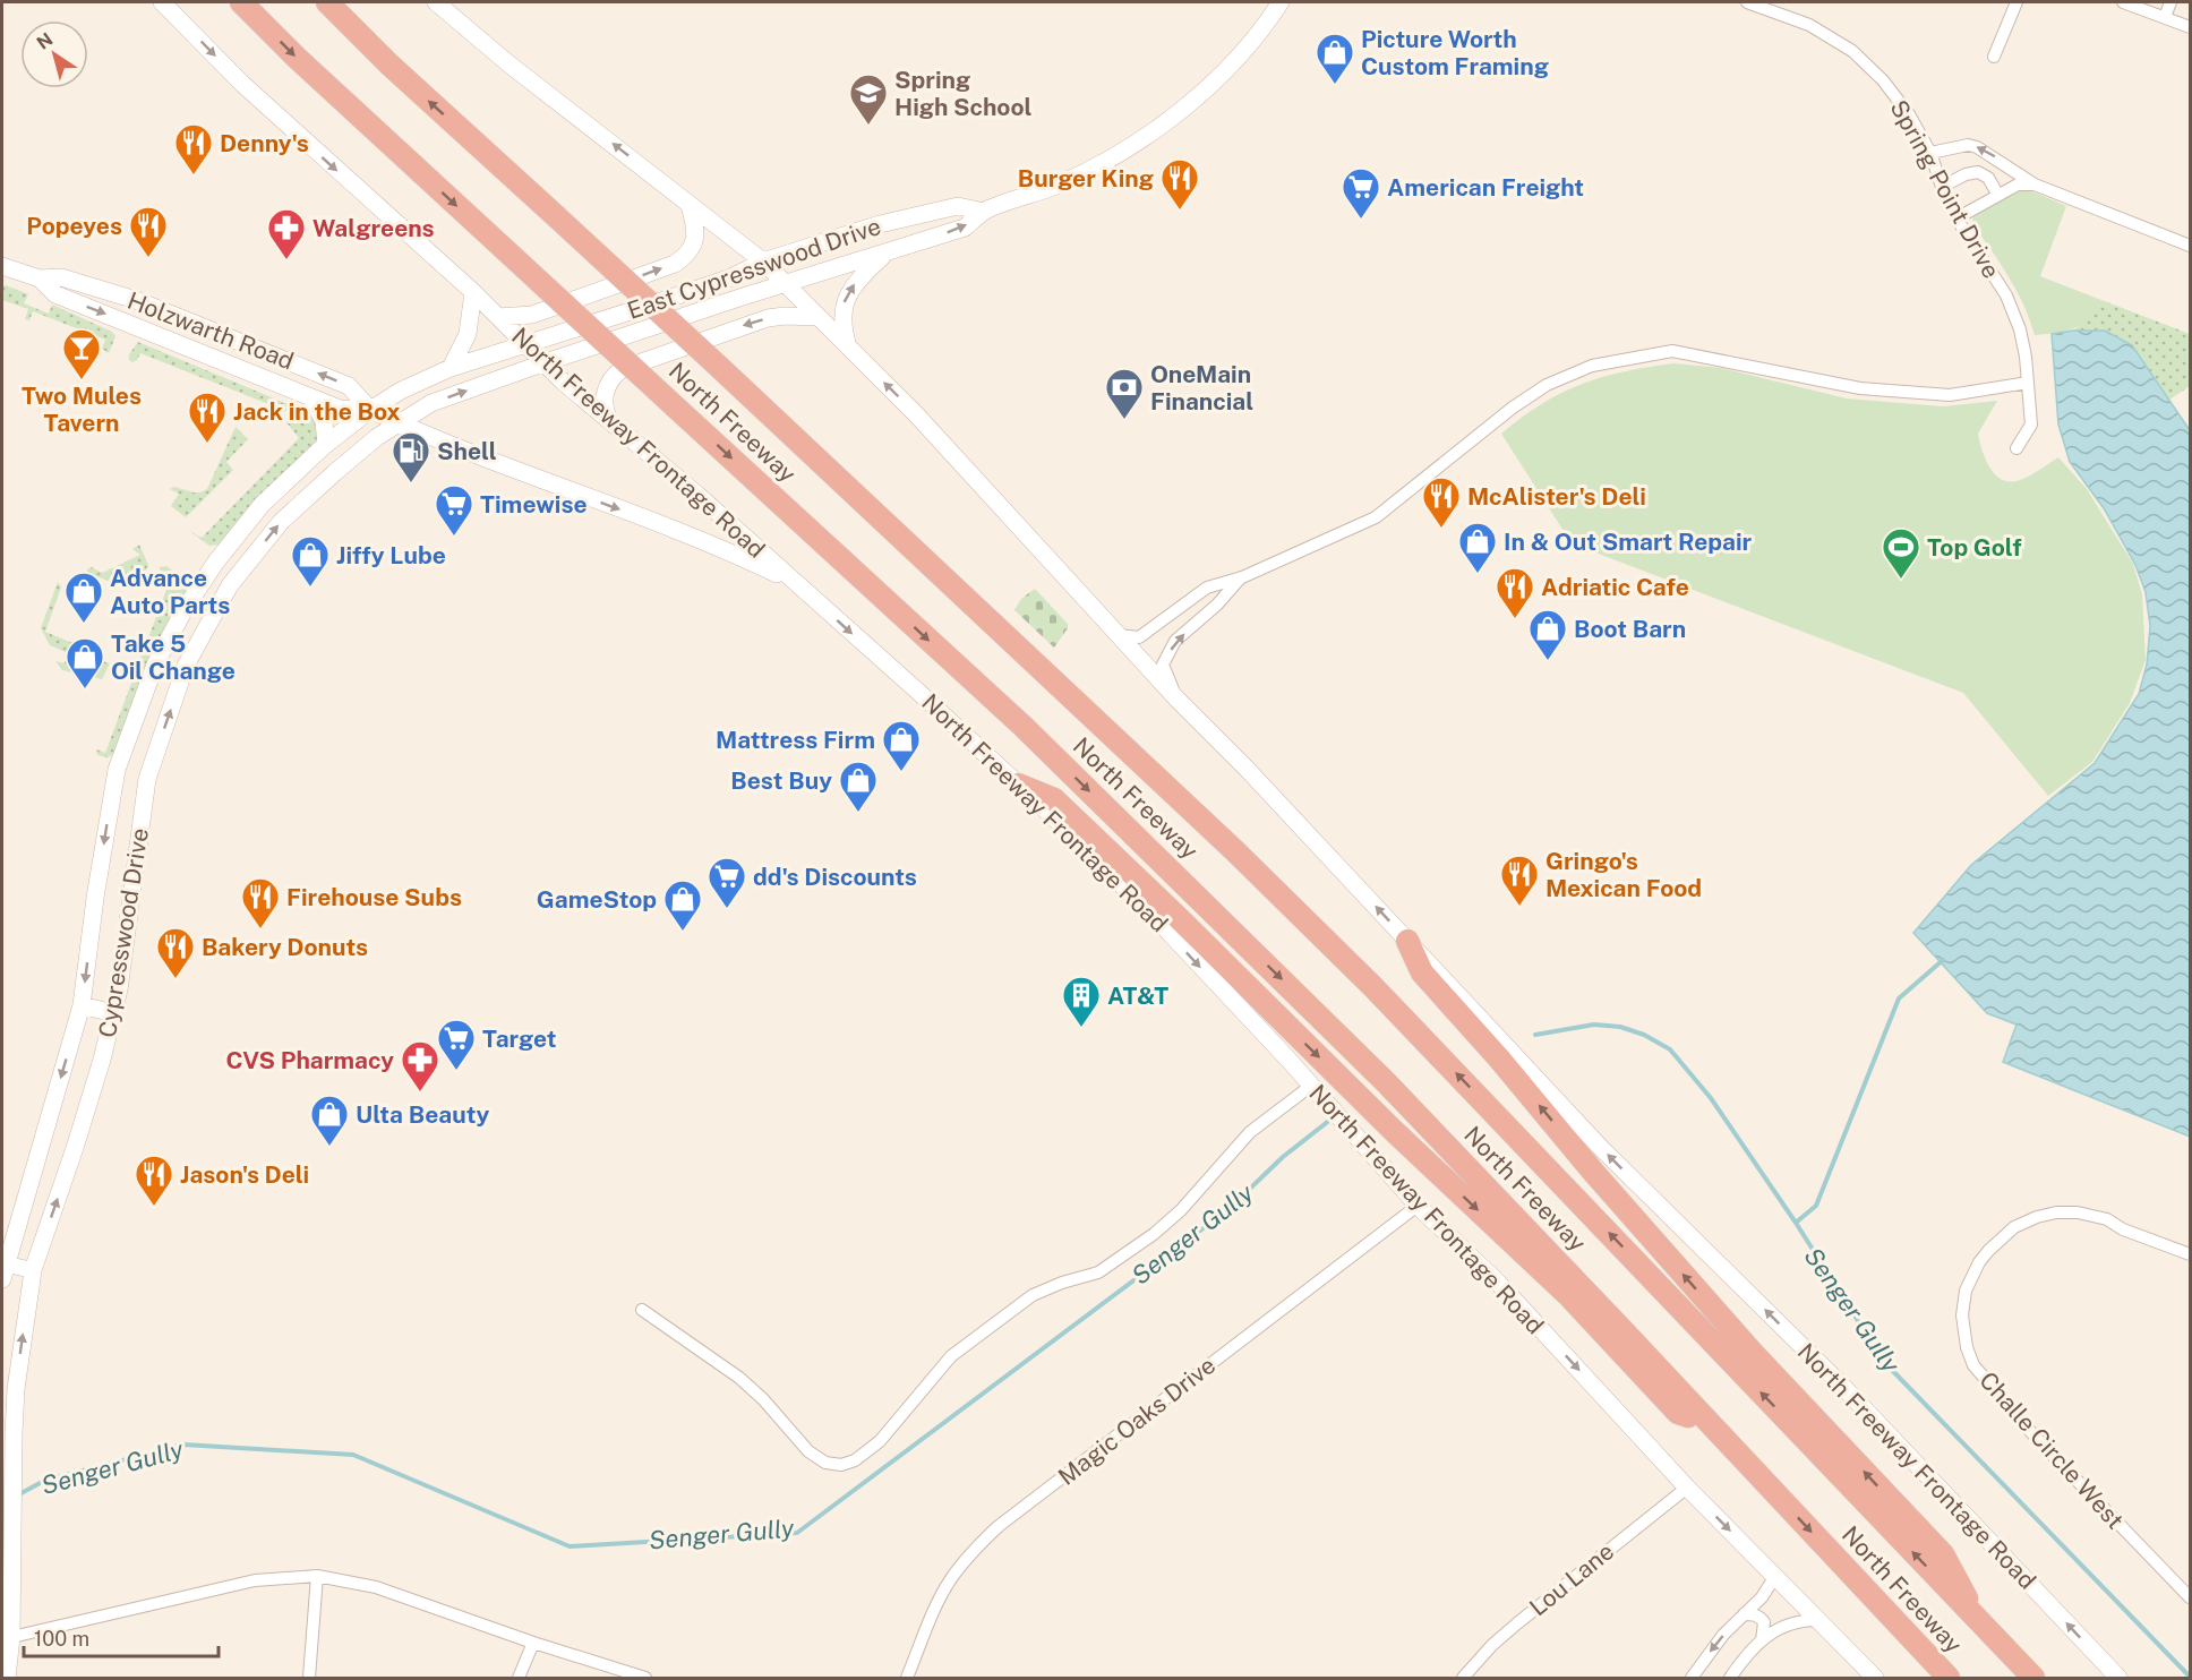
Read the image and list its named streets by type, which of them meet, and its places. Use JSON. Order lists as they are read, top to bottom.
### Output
{
  "streets": {
    "highway": ["North Freeway"],
    "main road": [
      "East Cypresswood Drive",
      "Holzwarth Road",
      "North Freeway Frontage Road",
      "Cypresswood Drive"
    ],
    "street": [
      "Spring Point Drive",
      "Magic Oaks Drive",
      "Challe Circle West",
      "Lou Lane"
    ]
  },
  "crossings": [
    ["East Cypresswood Drive", "North Freeway Frontage Road"],
    ["East Cypresswood Drive", "Cypresswood Drive"],
    ["Holzwarth Road", "North Freeway Frontage Road"],
    ["Holzwarth Road", "Cypresswood Drive"],
    ["North Freeway Frontage Road", "Cypresswood Drive"],
    ["North Freeway Frontage Road", "Magic Oaks Drive"],
    ["North Freeway Frontage Road", "Lou Lane"]
  ],
  "water": ["Senger Gully"],
  "places": {
    "shop": [
      "Picture Worth Custom Framing",
      "In & Out Smart Repair",
      "Jiffy Lube",
      "Advance Auto Parts",
      "Boot Barn",
      "Take 5 Oil Change",
      "Mattress Firm",
      "Best Buy",
      "GameStop",
      "Ulta Beauty"
    ],
    "school or university": ["Spring High School"],
    "restaurant": [
      "Denny's",
      "Burger King",
      "Popeyes",
      "Jack in the Box",
      "McAlister's Deli",
      "Adriatic Cafe",
      "Gringo's Mexican Food",
      "Firehouse Subs",
      "Bakery Donuts",
      "Jason's Deli"
    ],
    "supermarket": [
      "American Freight",
      "Timewise",
      "dd's Discounts",
      "Target"
    ],
    "pharmacy": ["Walgreens", "CVS Pharmacy"],
    "bar": ["Two Mules Tavern"],
    "bank": ["OneMain Financial"],
    "fuel station": ["Shell"],
    "sports": ["Top Golf"],
    "building": ["AT&T"]
  },
  "scale_bar": "100 m",
  "north": "top left"
}
